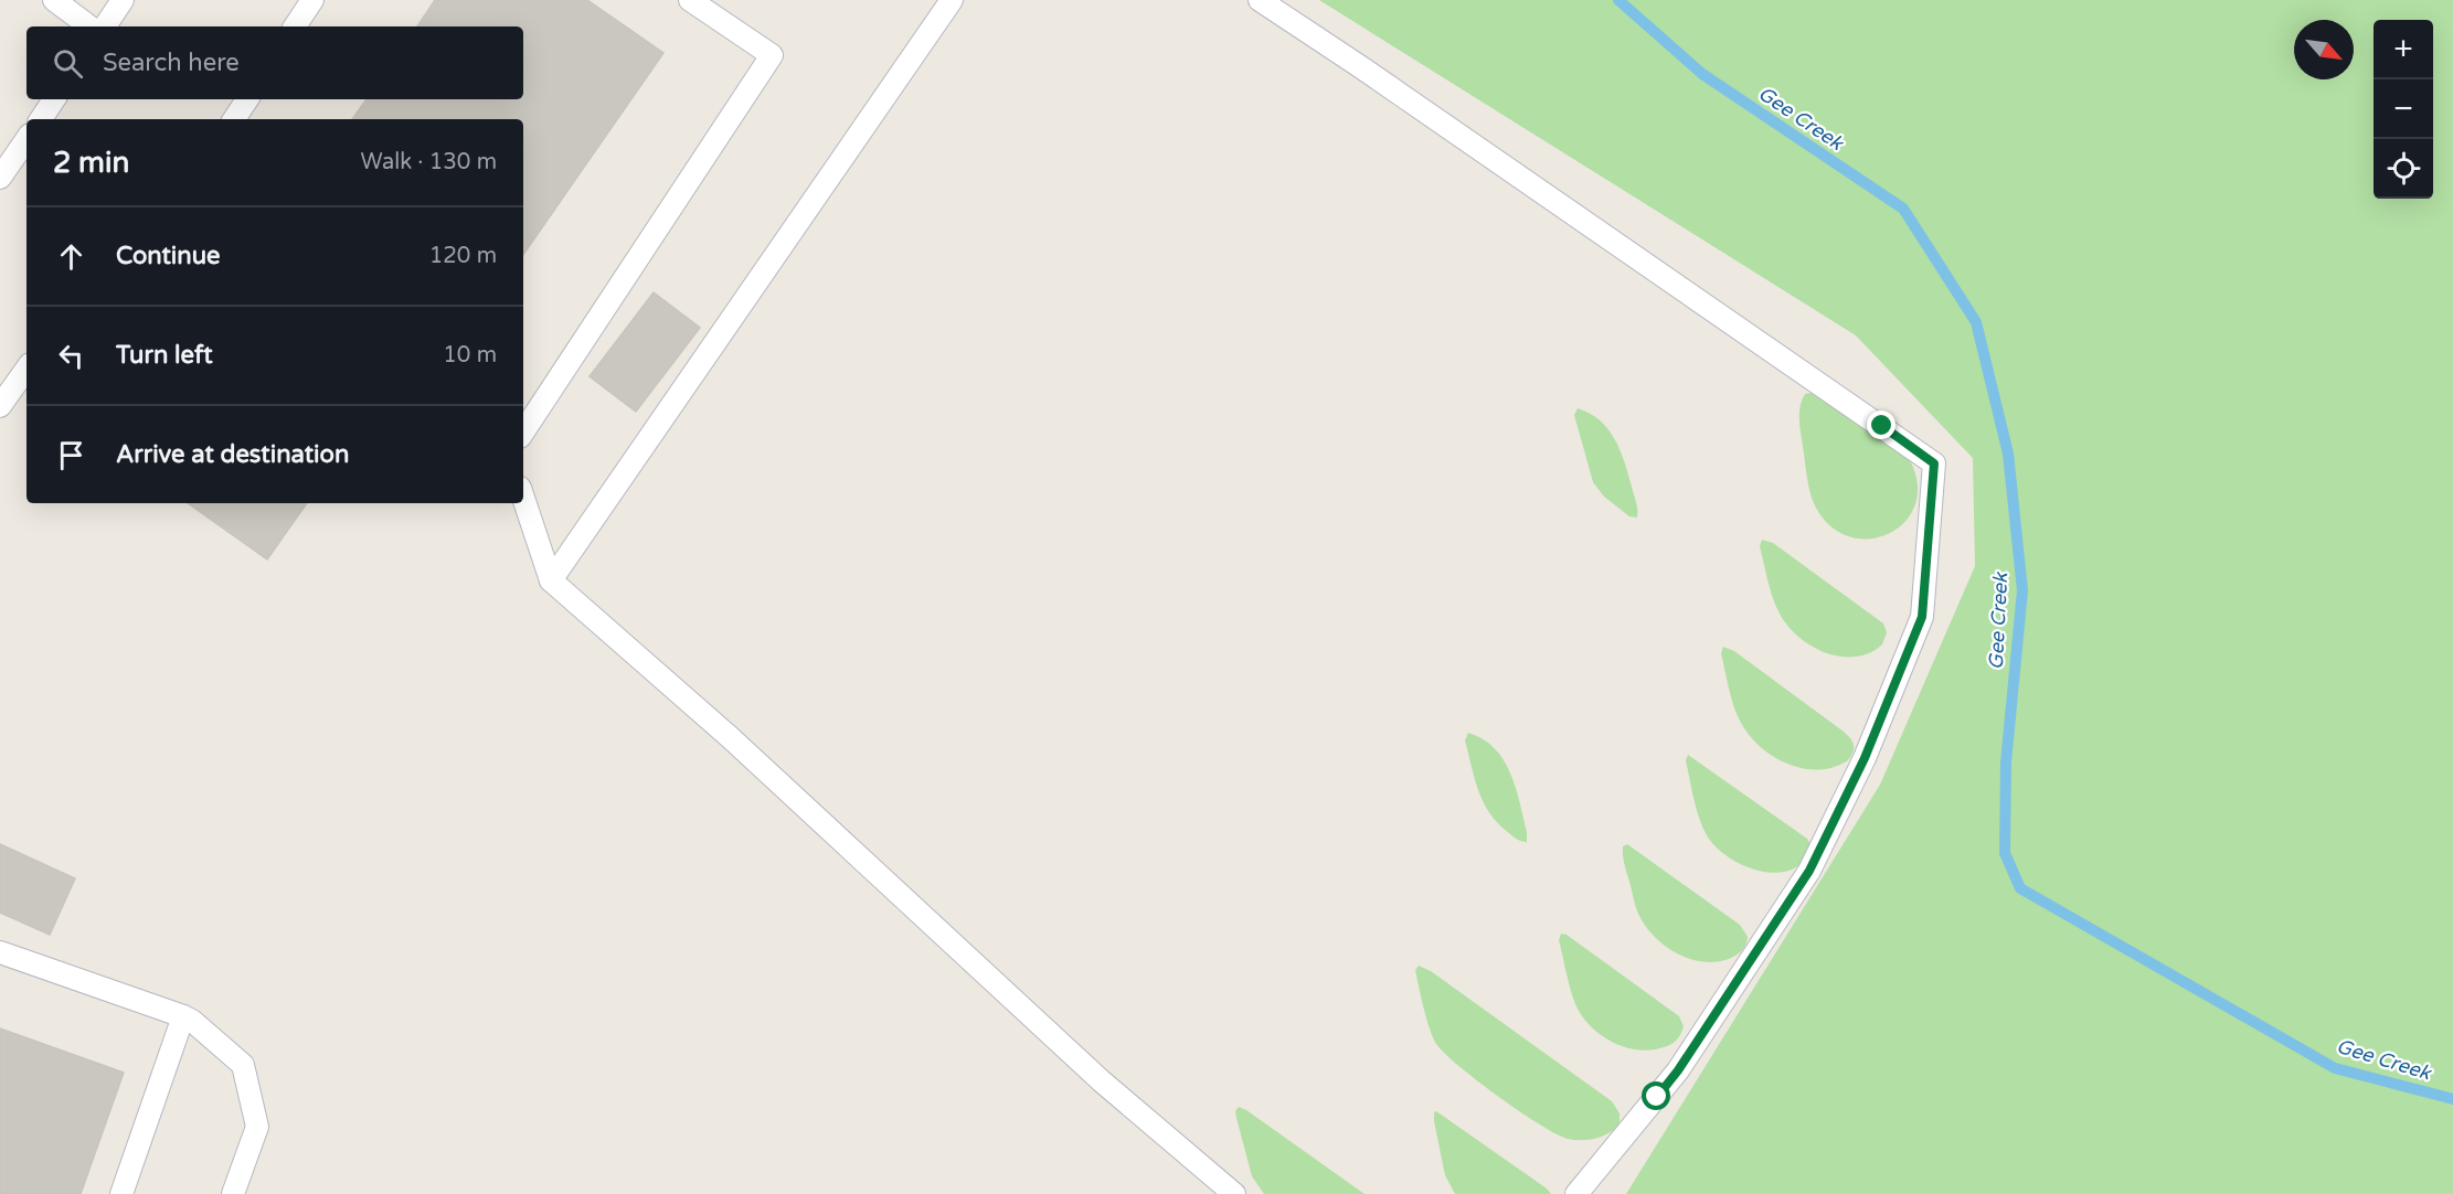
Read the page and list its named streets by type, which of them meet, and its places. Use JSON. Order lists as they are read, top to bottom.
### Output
{
  "water": ["Gee Creek"],
  "north": "bottom right",
  "page": {
    "map_buttons": ["+", "−"],
    "search": "Search here",
    "heading": ["2 min", "Walk · 130 m"],
    "list": [
      ["Continue", "120 m"],
      ["Turn left", "10 m"],
      "Arrive at destination"
    ]
  }
}
